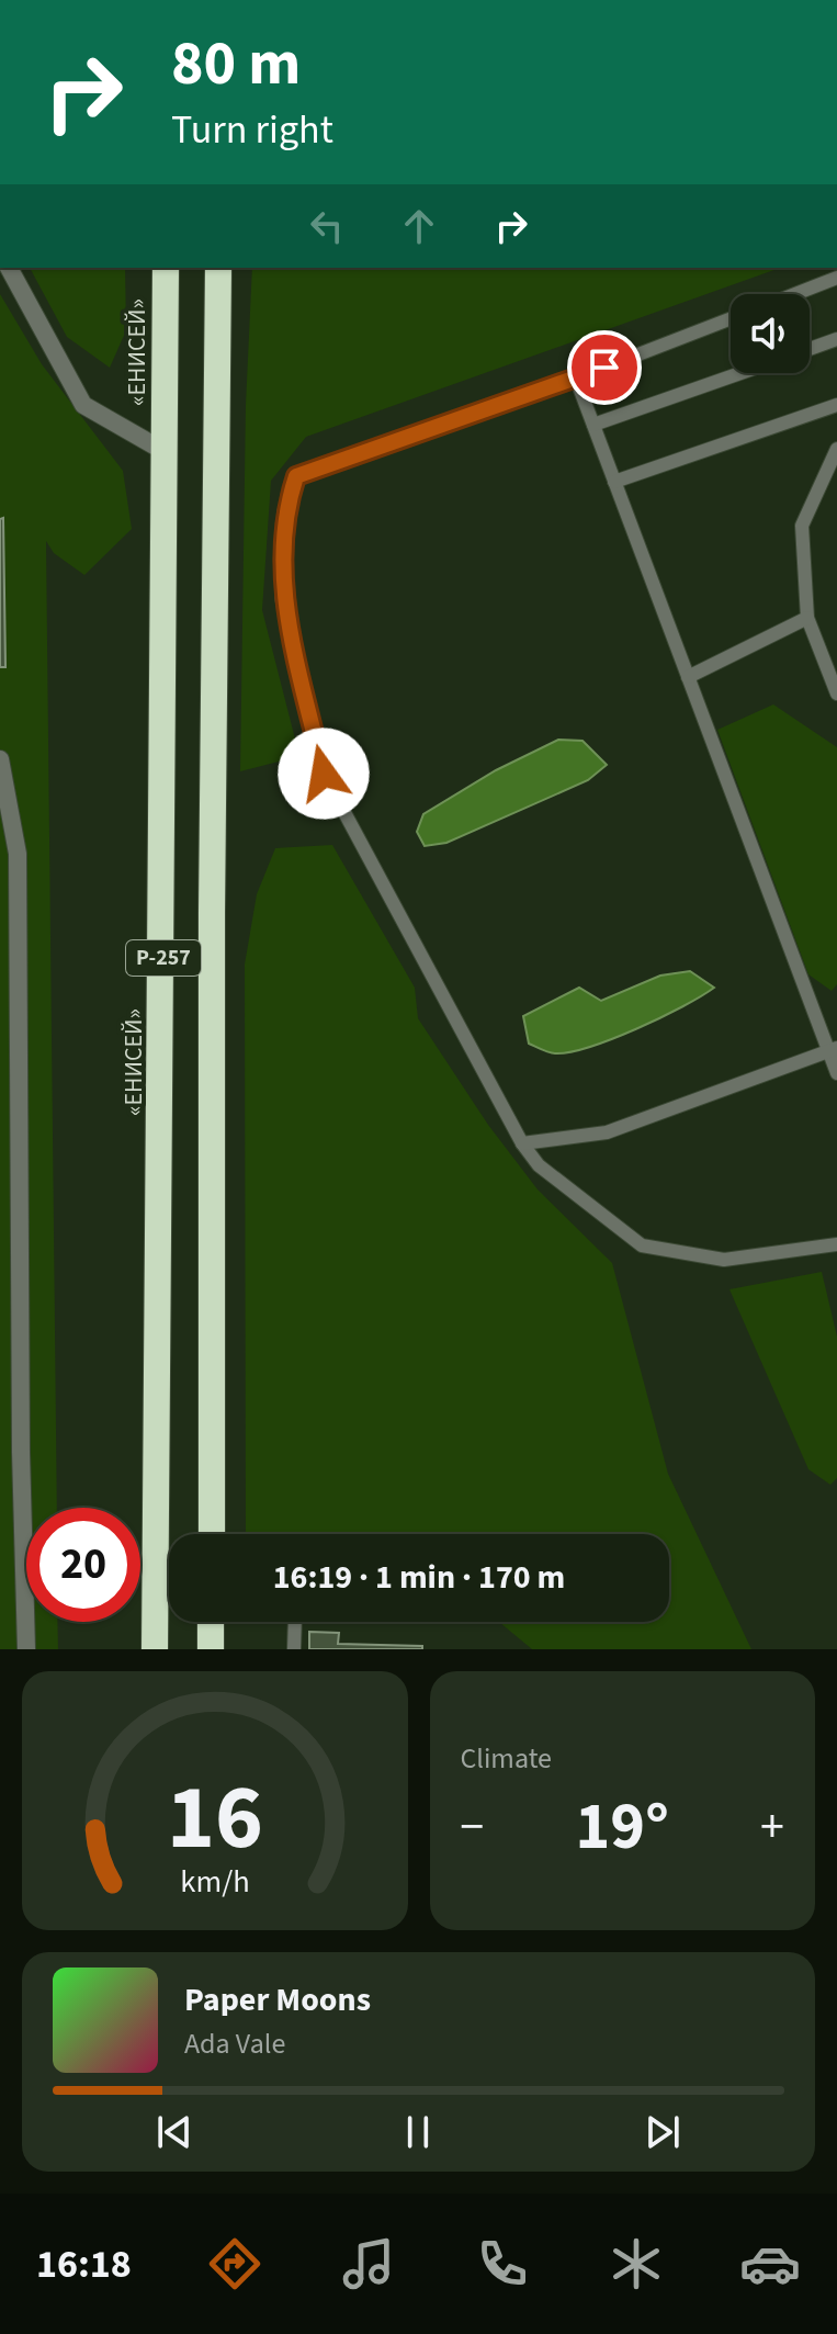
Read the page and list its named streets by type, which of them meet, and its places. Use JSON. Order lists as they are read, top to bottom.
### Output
{
  "streets": {
    "highway": ["«ЕНИСЕЙ»", "Р-257"]
  },
  "page": {
    "turn": ["80 m", "Turn right"],
    "limit": "20",
    "trip": "16:19 · 1 min · 170 m",
    "tile": "Climate",
    "heat": ["−", "19°", "+"],
    "song": ["Paper Moons", "Ada Vale"],
    "tabs": "16:18",
    "gauge": ["16", "km/h"]
  }
}
